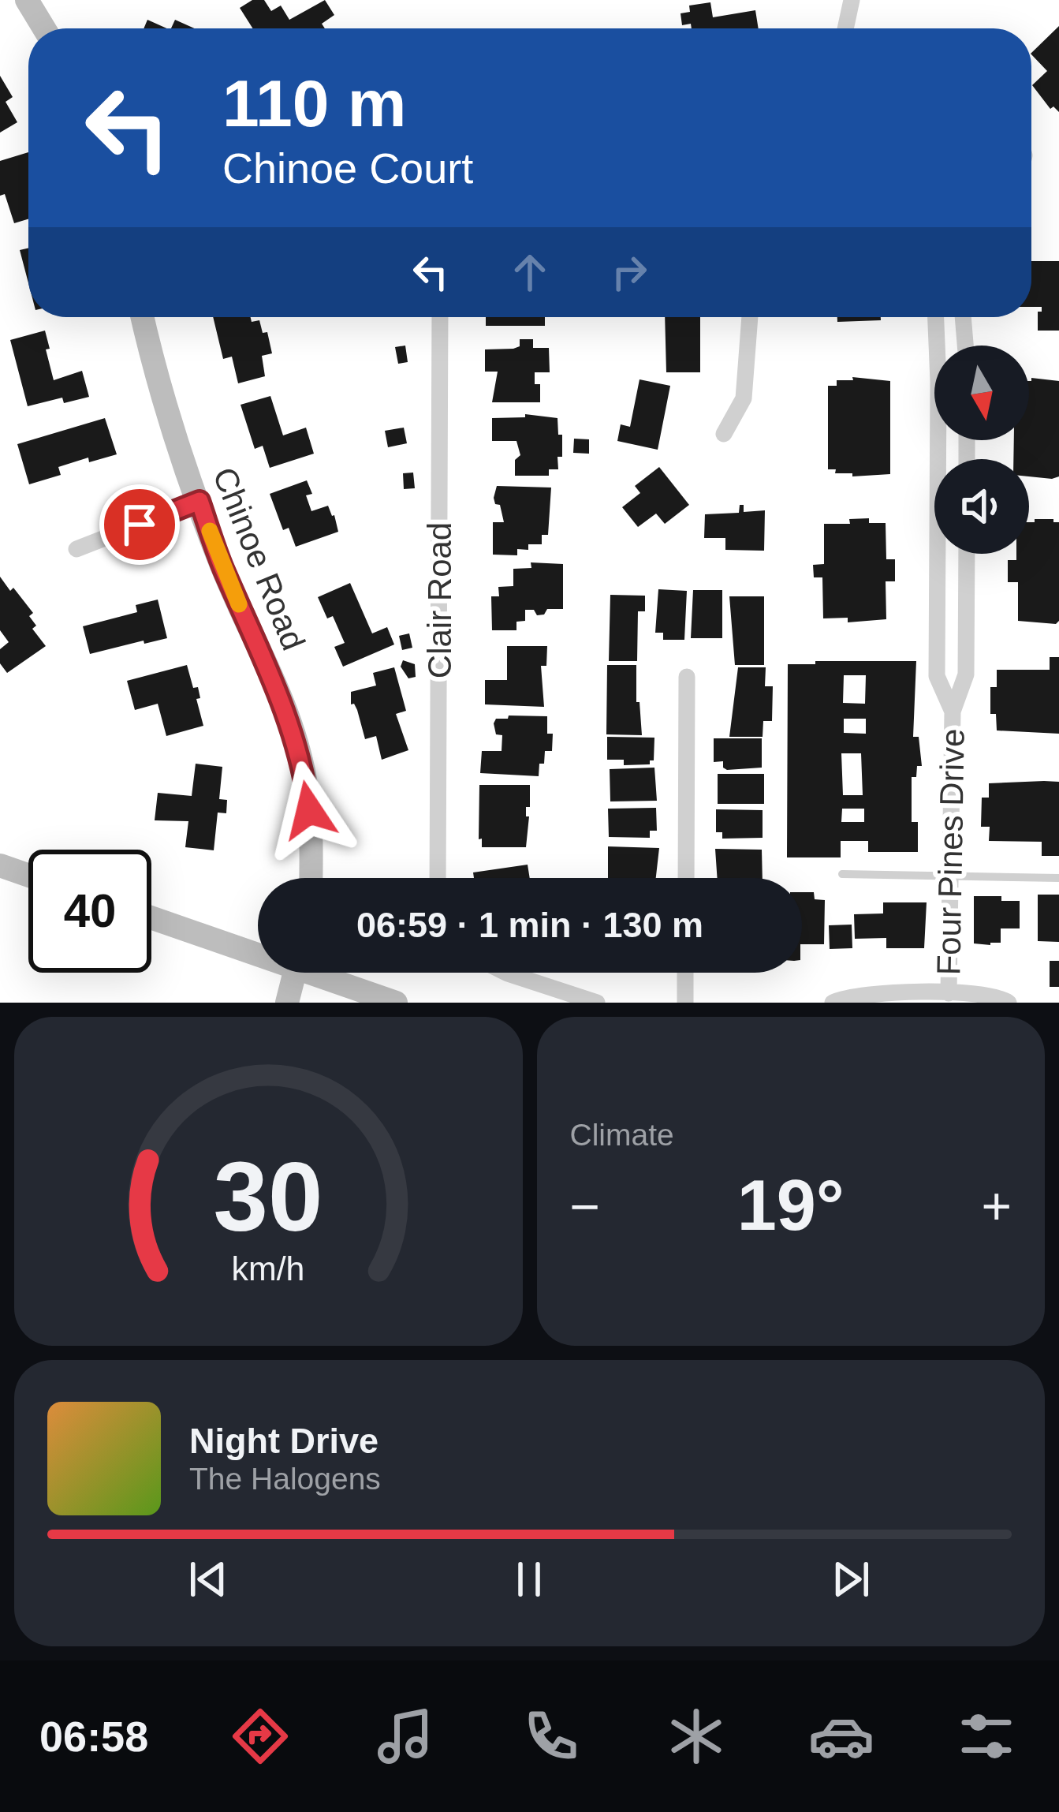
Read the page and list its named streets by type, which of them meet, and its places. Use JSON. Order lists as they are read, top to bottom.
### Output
{
  "streets": {
    "street": ["Chinoe Road", "Clair Road", "Four Pines Drive"]
  },
  "north": "bottom",
  "page": {
    "turn": ["110 m", "Chinoe Court"],
    "limit": "40",
    "trip": "06:59 · 1 min · 130 m",
    "tile": "Climate",
    "heat": ["−", "19°", "+"],
    "song": ["Night Drive", "The Halogens"],
    "tabs": "06:58",
    "gauge": ["30", "km/h"]
  }
}
